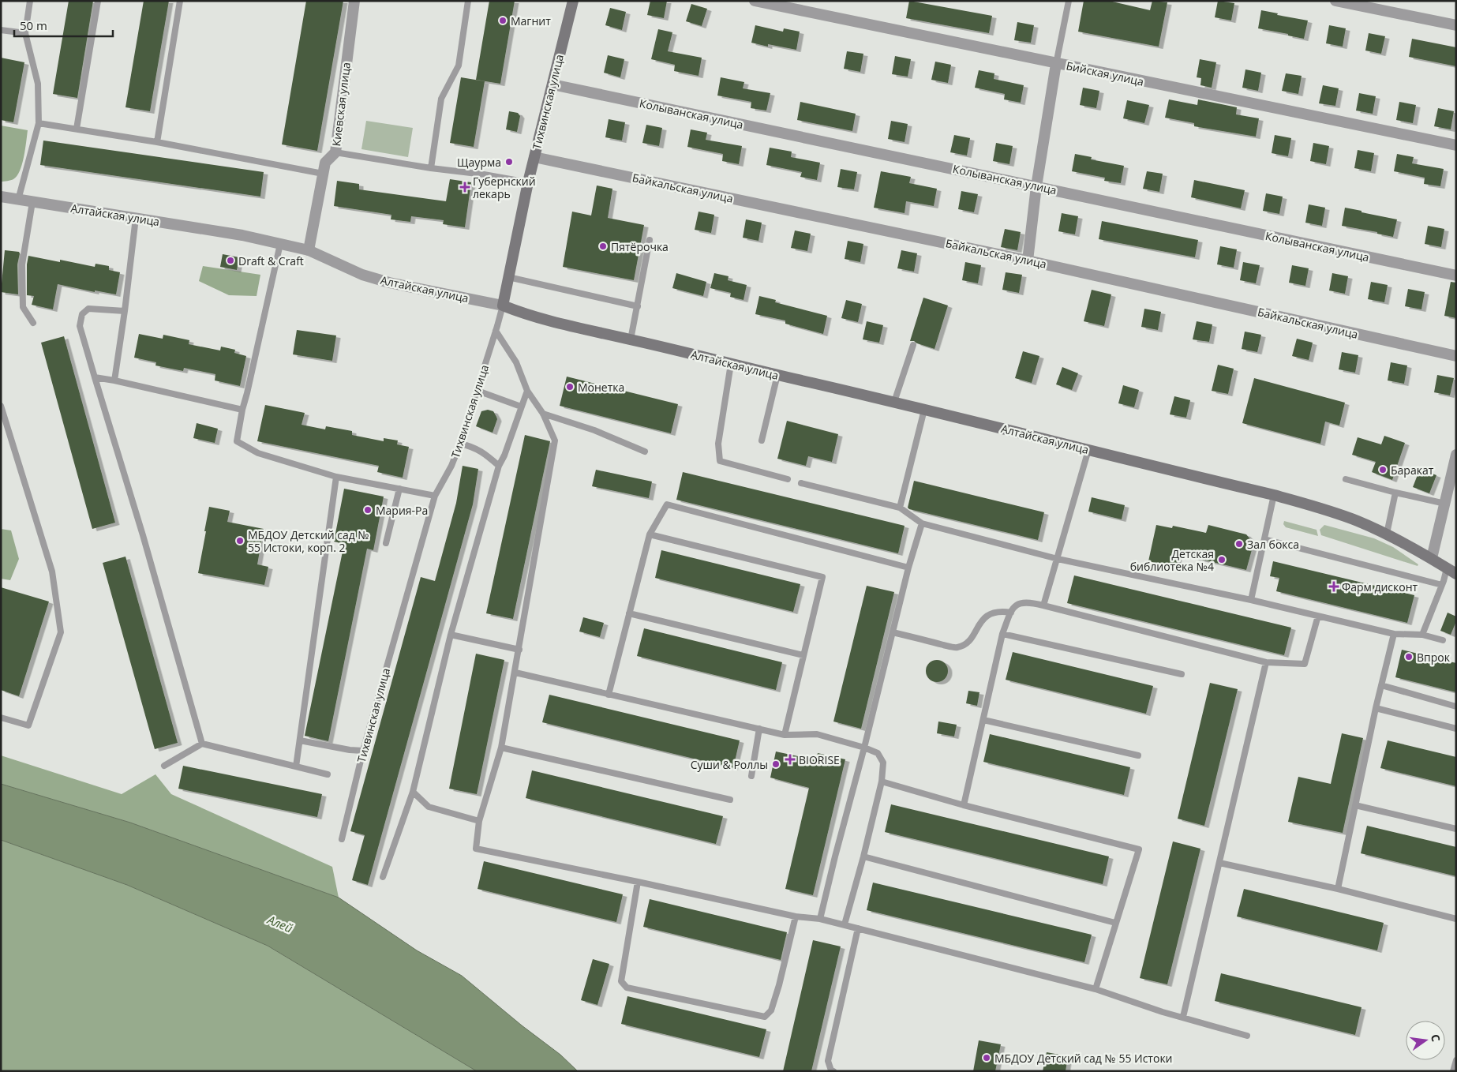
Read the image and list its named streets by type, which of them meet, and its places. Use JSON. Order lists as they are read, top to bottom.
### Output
{
  "streets": {
    "main road": ["Тихвинская улица", "Алтайская улица"],
    "street": [
      "Бийская улица",
      "Киевская улица",
      "Колыванская улица",
      "Байкальская улица"
    ]
  },
  "crossings": [
    ["Тихвинская улица", "Колыванская улица"],
    ["Тихвинская улица", "Байкальская улица"],
    ["Тихвинская улица", "Алтайская улица"],
    ["Киевская улица", "Алтайская улица"]
  ],
  "water": ["Алей"],
  "places": {
    "other": [
      "Магнит",
      "Щаурма",
      "Пятёрочка",
      "Draft & Craft",
      "Монетка",
      "Баракат",
      "Мария-Ра",
      "МБДОУ Детский сад № 55 Истоки, корп. 2",
      "Зал бокса",
      "Детская библиотека №4",
      "Впрок",
      "Суши & Роллы",
      "МБДОУ Детский сад № 55 Истоки"
    ],
    "health": ["Губернский лекарь", "Фарм дисконт", "BIORISE"]
  },
  "scale_bar": "50 m",
  "north": "right"
}
